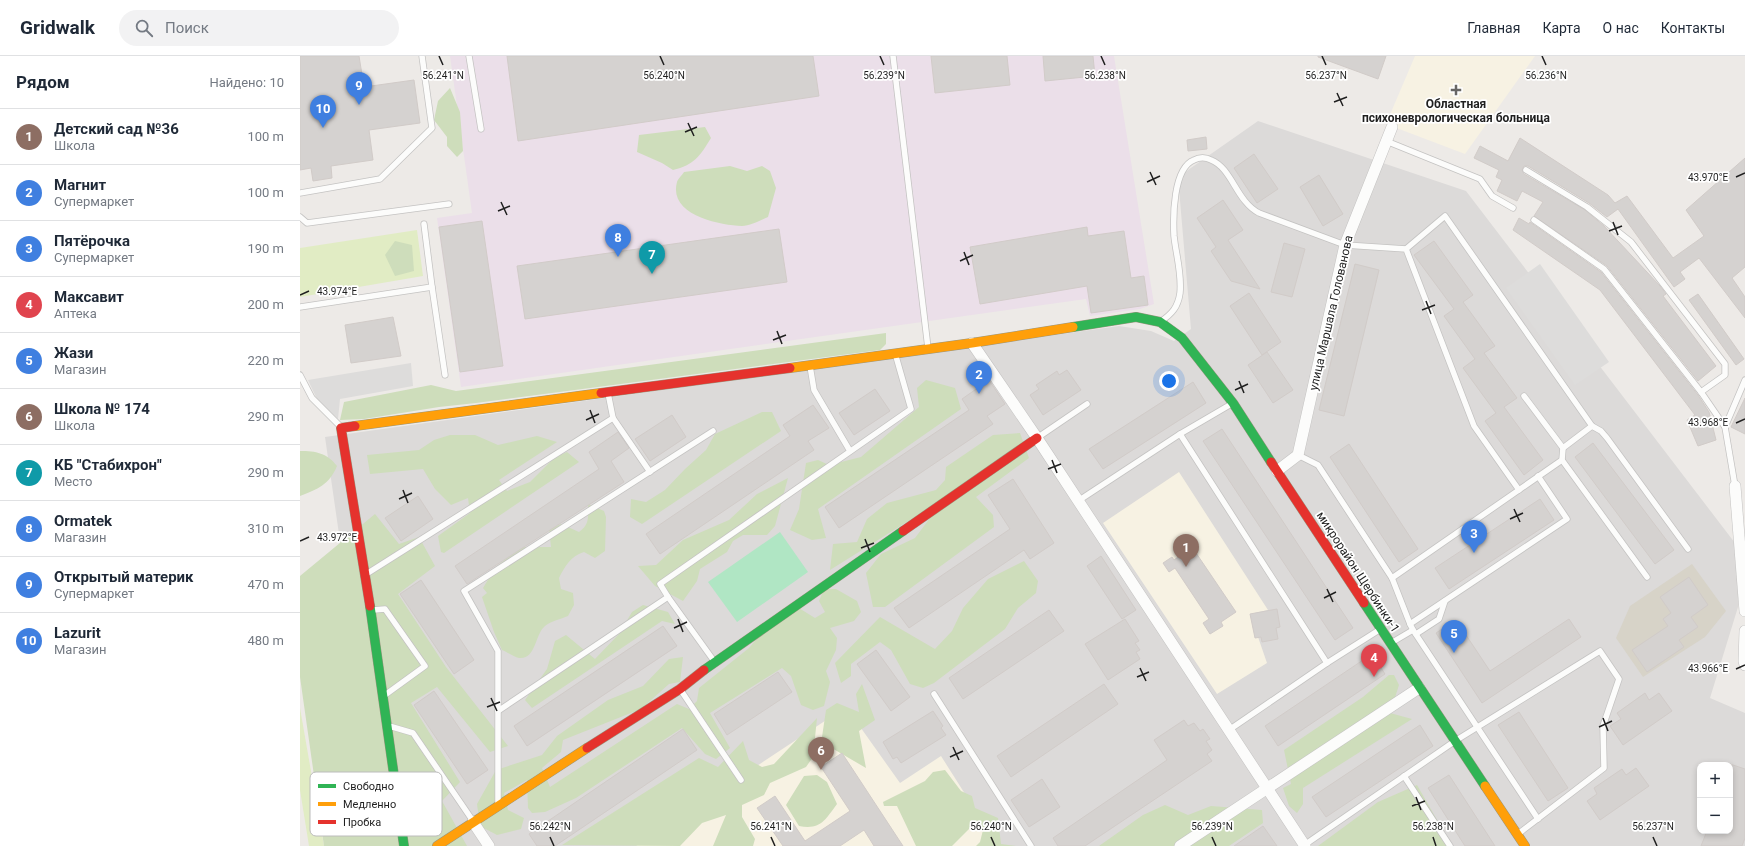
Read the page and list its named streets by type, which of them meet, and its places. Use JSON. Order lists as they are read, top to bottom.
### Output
{
  "streets": {
    "street": ["улица Маршала Голованова", "микрорайон Щербинки-1"]
  },
  "places": {
    "health": ["Областная психоневрологическая больница"]
  },
  "legend": ["Свободно", "Медленно", "Пробка"],
  "page": {
    "header": "Gridwalk",
    "search": "Поиск",
    "nav": [
      "Главная",
      "Карта",
      "О нас",
      "Контакты"
    ],
    "heading": ["Рядом", "Найдено: 10"],
    "pins": [
      "9",
      "10",
      "8",
      "7",
      "2",
      "3",
      "1",
      "5",
      "4",
      "6"
    ],
    "list": [
      {
        "mark": "1",
        "name": "Детский сад №36",
        "note": "Школа",
        "value": "100 m"
      },
      {
        "mark": "2",
        "name": "Магнит",
        "note": "Супермаркет",
        "value": "100 m"
      },
      {
        "mark": "3",
        "name": "Пятёрочка",
        "note": "Супермаркет",
        "value": "190 m"
      },
      {
        "mark": "4",
        "name": "Максавит",
        "note": "Аптека",
        "value": "200 m"
      },
      {
        "mark": "5",
        "name": "Жази",
        "note": "Магазин",
        "value": "220 m"
      },
      {
        "mark": "6",
        "name": "Школа № 174",
        "note": "Школа",
        "value": "290 m"
      },
      {
        "mark": "7",
        "name": "КБ \"Стабихрон\"",
        "note": "Место",
        "value": "290 m"
      },
      {
        "mark": "8",
        "name": "Ormatek",
        "note": "Магазин",
        "value": "310 m"
      },
      {
        "mark": "9",
        "name": "Открытый материк",
        "note": "Супермаркет",
        "value": "470 m"
      },
      {
        "mark": "10",
        "name": "Lazurit",
        "note": "Магазин",
        "value": "480 m"
      }
    ],
    "map_buttons": ["+", "−"]
  },
  "coordinates": [
    "56.241°N",
    "56.240°N",
    "56.239°N",
    "56.238°N",
    "56.237°N",
    "56.236°N",
    "43.970°E",
    "43.974°E",
    "43.968°E",
    "43.972°E",
    "43.966°E",
    "56.242°N"
  ]
}
